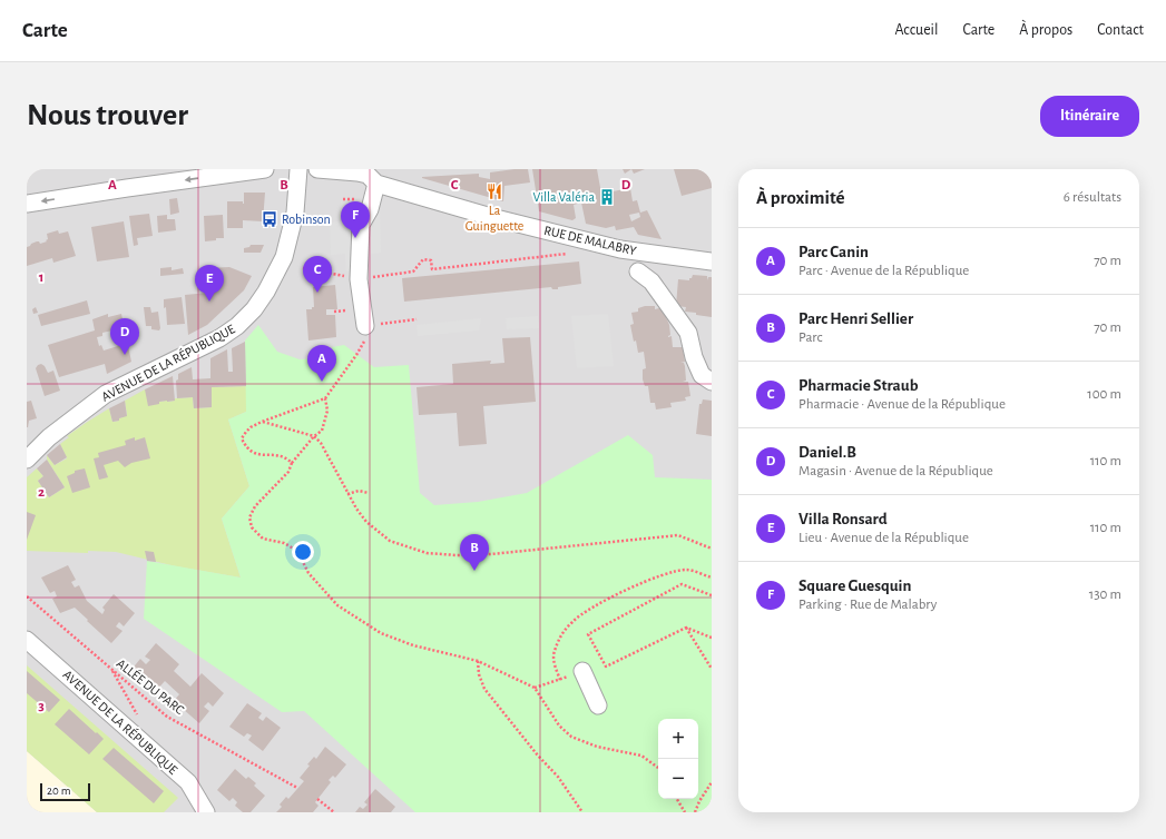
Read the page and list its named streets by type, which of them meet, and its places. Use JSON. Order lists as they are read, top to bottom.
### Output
{
  "streets": {
    "street": ["RUE DE MALABRY", "AVENUE DE LA RÉPUBLIQUE"],
    "path": ["ALLÉE DU PARC"]
  },
  "places": {
    "restaurant": ["La Guinguette"],
    "building": ["Villa Valéria"],
    "bus stop": ["Robinson"]
  },
  "scale_bar": "20 m",
  "page": {
    "header": "Carte",
    "nav": [
      "Accueil",
      "Carte",
      "À propos",
      "Contact"
    ],
    "buttons": "Itinéraire",
    "title": "Nous trouver",
    "heading": ["À proximité", "6 résultats"],
    "pins": [
      "F",
      "C",
      "E",
      "D",
      "A",
      "B"
    ],
    "list": [
      {
        "mark": "A",
        "name": "Parc Canin",
        "note": "Parc · Avenue de la République",
        "value": "70 m"
      },
      {
        "mark": "B",
        "name": "Parc Henri Sellier",
        "note": "Parc",
        "value": "70 m"
      },
      {
        "mark": "C",
        "name": "Pharmacie Straub",
        "note": "Pharmacie · Avenue de la République",
        "value": "100 m"
      },
      {
        "mark": "D",
        "name": "Daniel.B",
        "note": "Magasin · Avenue de la République",
        "value": "110 m"
      },
      {
        "mark": "E",
        "name": "Villa Ronsard",
        "note": "Lieu · Avenue de la République",
        "value": "110 m"
      },
      {
        "mark": "F",
        "name": "Square Guesquin",
        "note": "Parking · Rue de Malabry",
        "value": "130 m"
      }
    ],
    "map_buttons": ["+", "−"],
    "scale": "20 m"
  },
  "grid": {
    "columns": [
      "A",
      "B",
      "C",
      "D"
    ],
    "rows": ["1", "2", "3"]
  }
}
